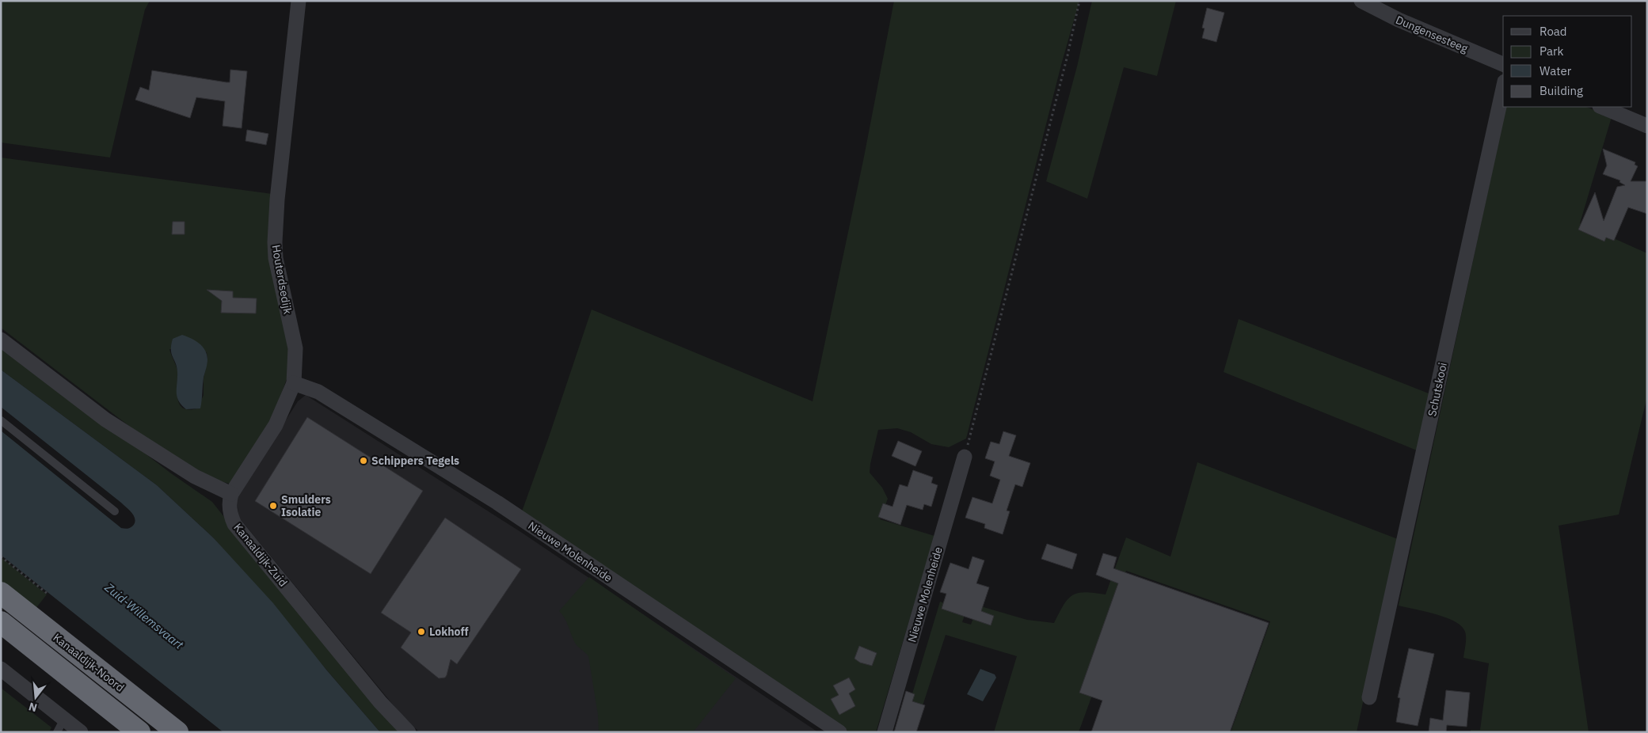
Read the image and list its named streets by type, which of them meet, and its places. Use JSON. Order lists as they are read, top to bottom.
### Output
{
  "streets": {
    "highway": ["Kanaaldijk-Noord"],
    "street": [
      "Dungensesteeg",
      "Houterdsedijk",
      "Schutskooi",
      "Nieuwe Molenheide",
      "Kanaaldijk-Zuid"
    ]
  },
  "crossings": [
    ["Houterdsedijk", "Nieuwe Molenheide"],
    ["Houterdsedijk", "Kanaaldijk-Zuid"]
  ],
  "water": ["Zuid-Willemsvaart"],
  "places": ["Schippers Tegels", "Smulders Isolatie", "Lokhoff"],
  "legend": [
    "Road",
    "Park",
    "Water",
    "Building"
  ],
  "north": "bottom"
}
